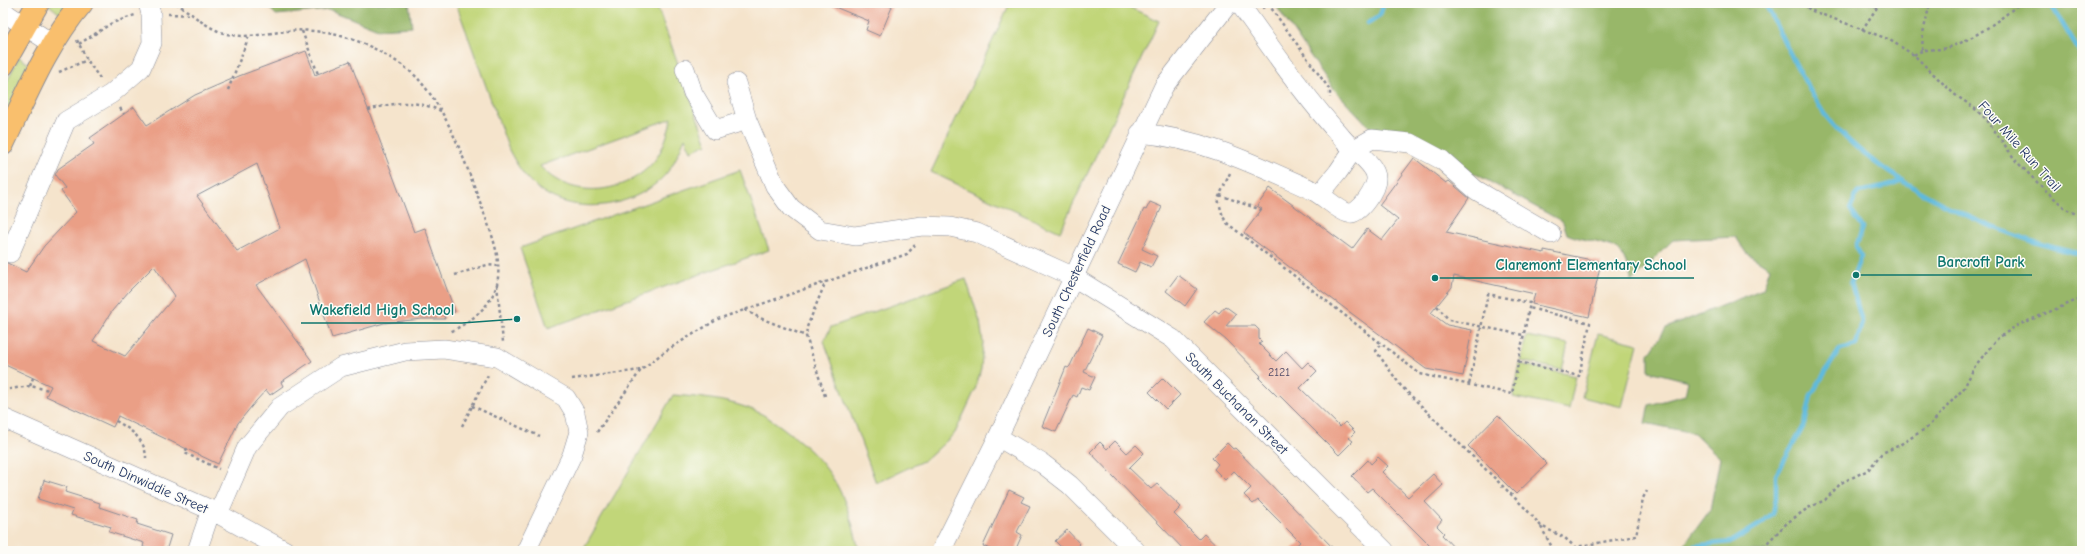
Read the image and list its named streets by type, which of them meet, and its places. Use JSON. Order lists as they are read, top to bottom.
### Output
{
  "streets": {
    "street": ["South Chesterfield Road", "South Buchanan Street", "South Dinwiddie Street"],
    "path": ["Four Mile Run Trail"]
  },
  "crossings": [
    ["South Chesterfield Road", "South Buchanan Street"]
  ],
  "places": ["Barcroft Park", "Claremont Elementary School", "Wakefield High School"],
  "house_numbers": ["2121"]
}
